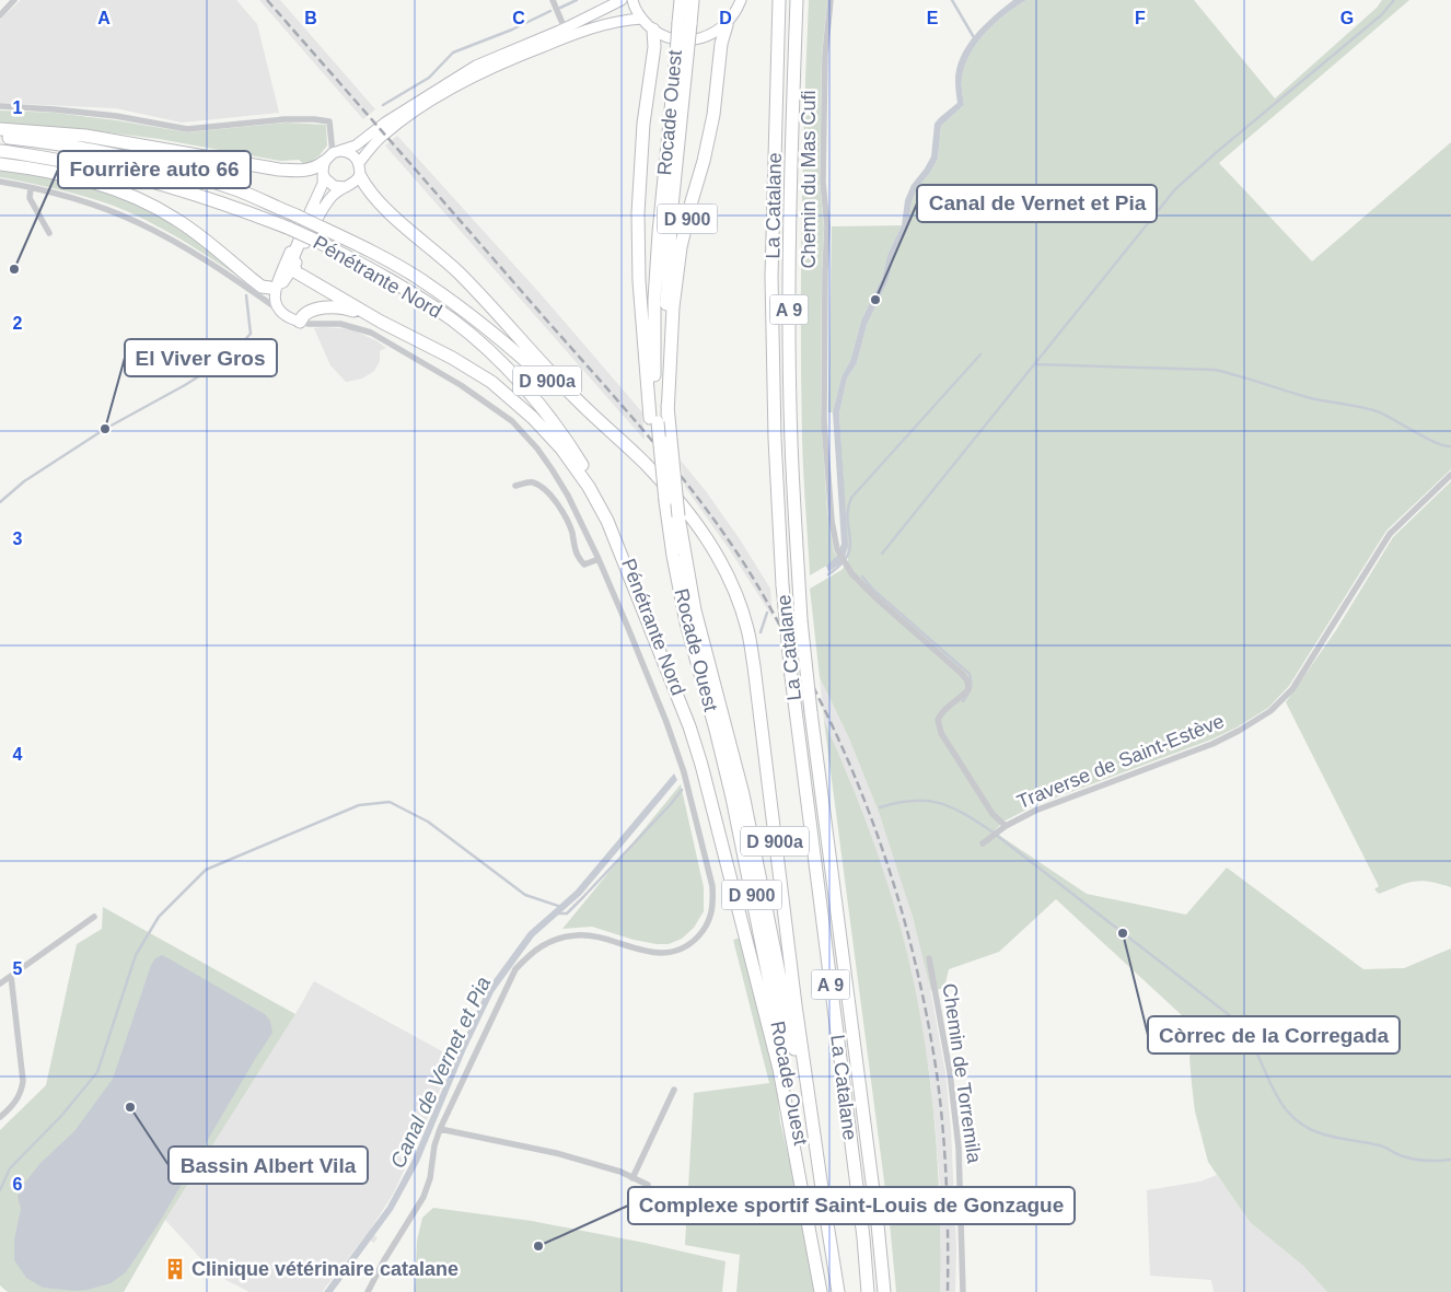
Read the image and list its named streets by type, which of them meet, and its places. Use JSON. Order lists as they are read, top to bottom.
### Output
{
  "streets": {
    "highway": [
      "Rocade Ouest",
      "La Catalane",
      "D 900",
      "Pénétrante Nord",
      "A 9",
      "D 900a"
    ],
    "street": ["Chemin du Mas Cufi", "Traverse de Saint-Estève", "Chemin de Torremila"]
  },
  "crossings": [
    ["Rocade Ouest", "D 900"],
    ["Rocade Ouest", "Pénétrante Nord"],
    ["Rocade Ouest", "D 900a"],
    ["Chemin du Mas Cufi", "Traverse de Saint-Estève"],
    ["D 900", "D 900a"],
    ["Pénétrante Nord", "D 900a"]
  ],
  "water": ["Canal de Vernet et Pia"],
  "places": {
    "other": [
      "Fourrière auto 66",
      "Canal de Vernet et Pia",
      "El Viver Gros",
      "Còrrec de la Corregada",
      "Bassin Albert Vila",
      "Complexe sportif Saint-Louis de Gonzague"
    ],
    "building": ["Clinique vétérinaire catalane"]
  },
  "grid": {
    "columns": [
      "A",
      "B",
      "C",
      "D",
      "E",
      "F",
      "G"
    ],
    "rows": [
      "1",
      "2",
      "3",
      "4",
      "5",
      "6"
    ]
  }
}
